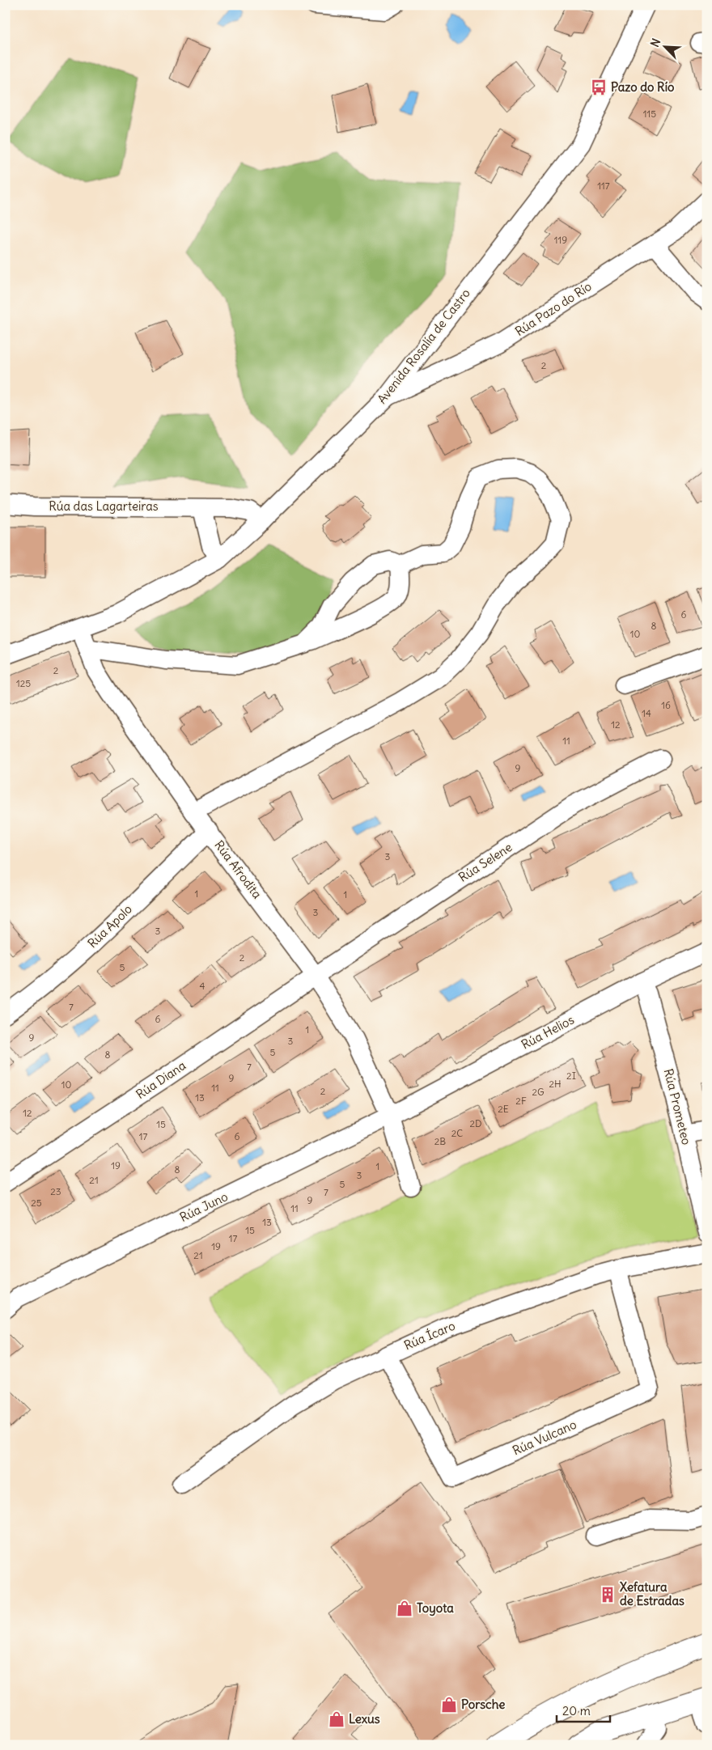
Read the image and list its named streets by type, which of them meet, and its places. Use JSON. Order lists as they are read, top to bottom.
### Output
{
  "streets": {
    "street": [
      "Rúa Pazo do Río",
      "Avenida Rosalía de Castro",
      "Rúa das Lagarteiras",
      "Rúa Selene",
      "Rúa Afrodita",
      "Rúa Apolo",
      "Rúa Helios",
      "Rúa Diana",
      "Rúa Prometeo",
      "Rúa Juno",
      "Rúa Ícaro",
      "Rúa Vulcano"
    ]
  },
  "crossings": [
    ["Rúa Pazo do Río", "Avenida Rosalía de Castro"],
    ["Avenida Rosalía de Castro", "Rúa das Lagarteiras"],
    ["Avenida Rosalía de Castro", "Rúa Afrodita"],
    ["Rúa Selene", "Rúa Afrodita"],
    ["Rúa Selene", "Rúa Diana"],
    ["Rúa Afrodita", "Rúa Apolo"],
    ["Rúa Afrodita", "Rúa Helios"],
    ["Rúa Afrodita", "Rúa Diana"],
    ["Rúa Afrodita", "Rúa Juno"],
    ["Rúa Helios", "Rúa Prometeo"],
    ["Rúa Helios", "Rúa Juno"],
    ["Rúa Ícaro", "Rúa Vulcano"]
  ],
  "places": {
    "bus stop": ["Pazo do Río"],
    "building": ["Xefatura de Estradas"],
    "shop": ["Toyota", "Porsche", "Lexus"]
  },
  "house_numbers": [
    "115",
    "117",
    "119",
    "2",
    "6",
    "8",
    "10",
    "2",
    "125",
    "16",
    "14",
    "12",
    "11",
    "9",
    "3",
    "1",
    "1",
    "3",
    "3",
    "2",
    "5",
    "4",
    "7",
    "6",
    "1",
    "9",
    "3",
    "5",
    "8",
    "7",
    "2I",
    "9",
    "2H",
    "10",
    "11",
    "2",
    "2G",
    "13",
    "2F",
    "2E",
    "12",
    "2D",
    "15",
    "2C",
    "17",
    "6",
    "2B",
    "19",
    "1",
    "8",
    "3",
    "21",
    "5",
    "23",
    "7",
    "9",
    "25",
    "11",
    "13",
    "15",
    "17",
    "19",
    "21"
  ],
  "scale_bar": "20 m",
  "north": "top left"
}
